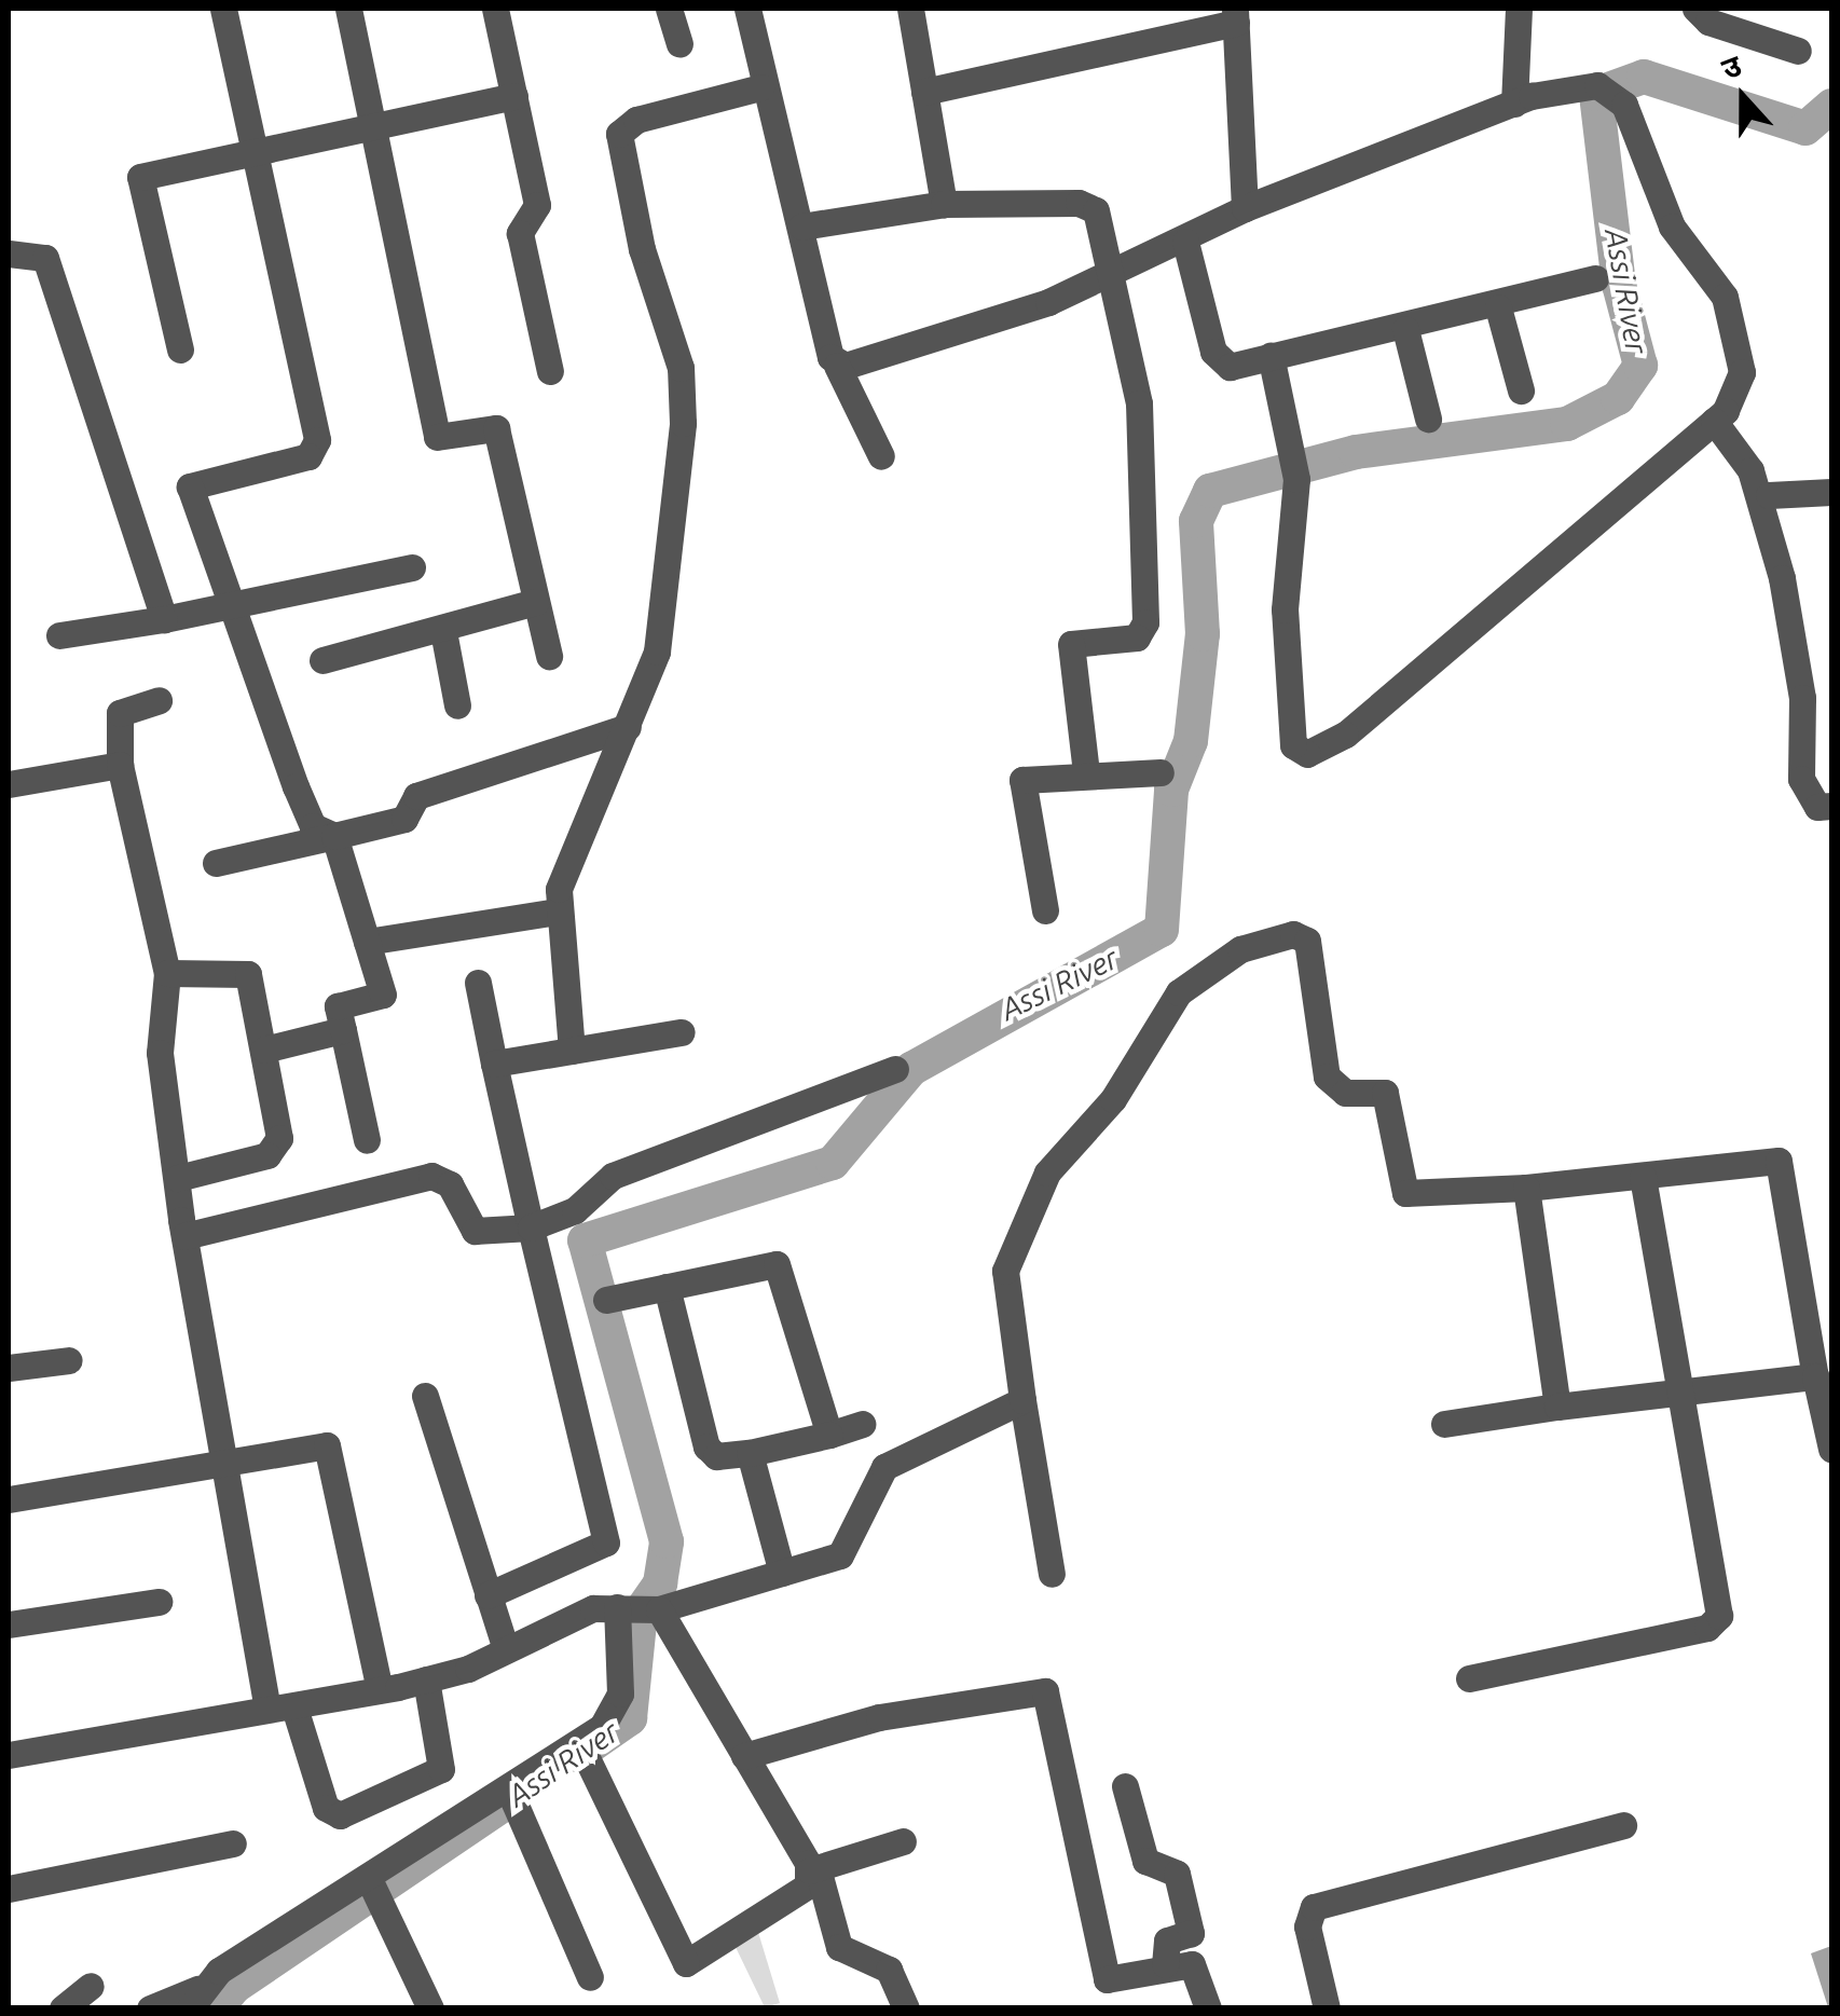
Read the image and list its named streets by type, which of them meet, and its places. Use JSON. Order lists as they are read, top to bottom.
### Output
{
  "water": ["Assi River"],
  "north": "top"
}
